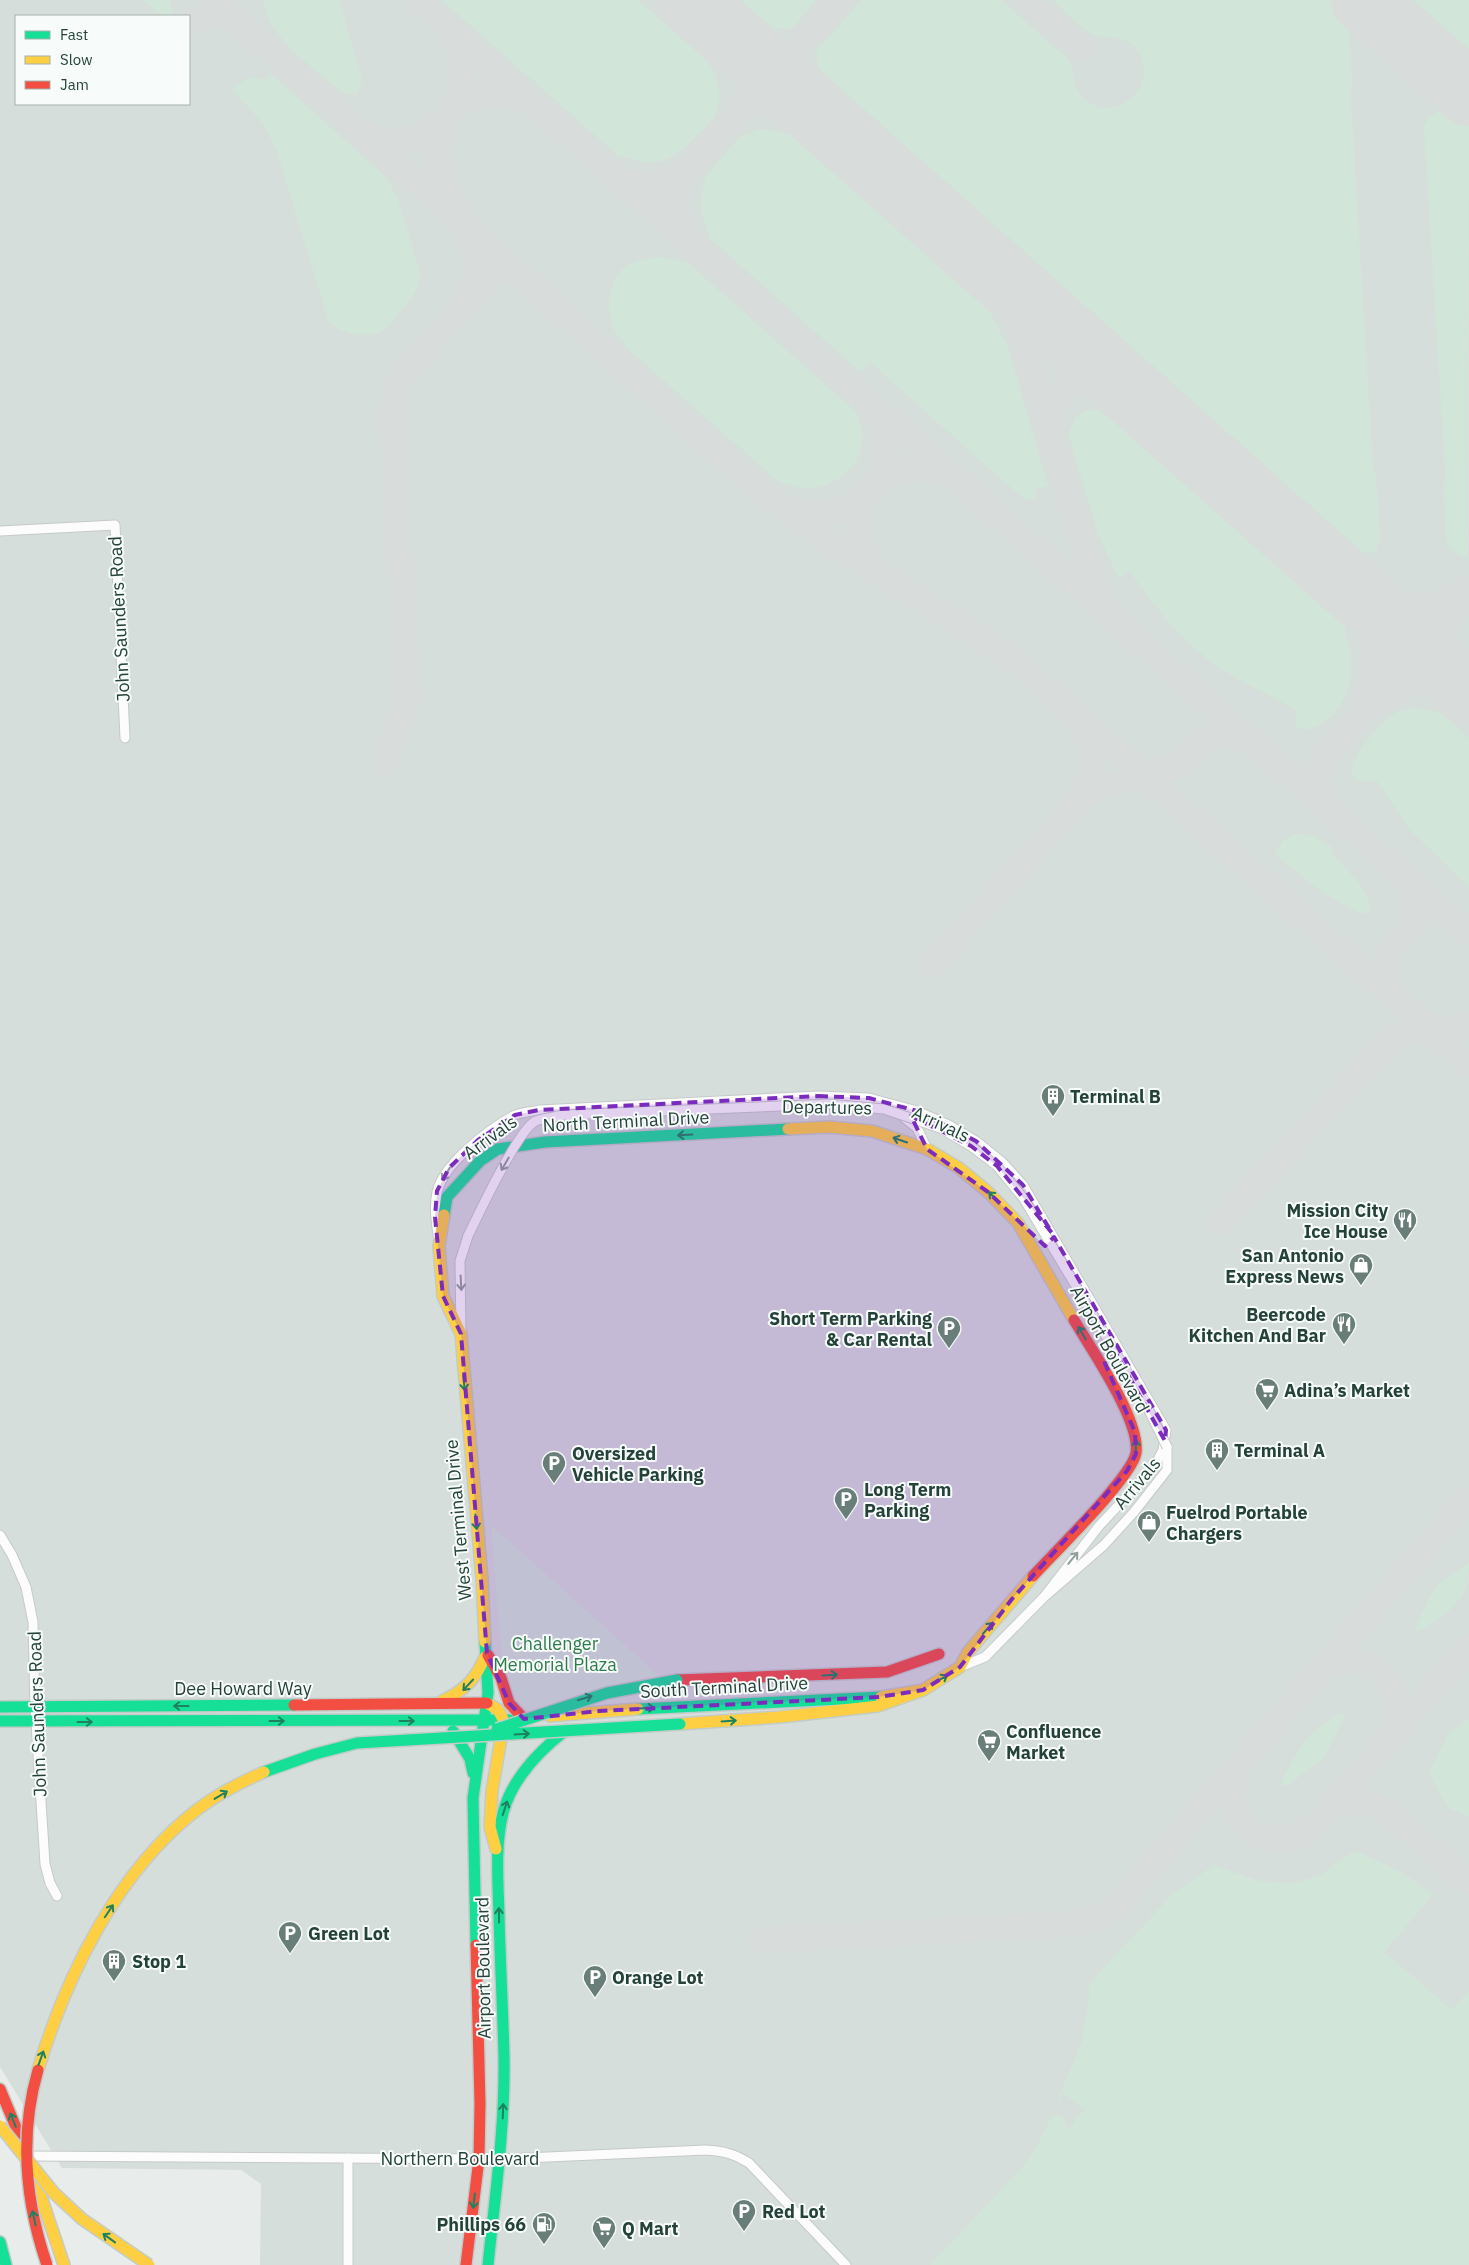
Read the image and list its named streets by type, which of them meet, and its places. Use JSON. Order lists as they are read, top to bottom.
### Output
{
  "streets": {
    "main road": [
      "North Terminal Drive",
      "Airport Boulevard",
      "West Terminal Drive",
      "South Terminal Drive",
      "Dee Howard Way"
    ],
    "street": [
      "John Saunders Road",
      "Departures",
      "Arrivals",
      "Northern Boulevard"
    ]
  },
  "crossings": [
    ["John Saunders Road", "Dee Howard Way"],
    ["Departures", "North Terminal Drive"],
    ["Departures", "Arrivals"],
    ["Departures", "West Terminal Drive"],
    ["North Terminal Drive", "Arrivals"],
    ["North Terminal Drive", "Airport Boulevard"],
    ["North Terminal Drive", "West Terminal Drive"],
    ["Airport Boulevard", "West Terminal Drive"],
    ["Airport Boulevard", "South Terminal Drive"],
    ["Airport Boulevard", "Dee Howard Way"],
    ["Airport Boulevard", "Northern Boulevard"],
    ["West Terminal Drive", "Dee Howard Way"],
    ["South Terminal Drive", "Dee Howard Way"]
  ],
  "one_way": ["North Terminal Drive", "West Terminal Drive"],
  "parks": ["Challenger Memorial Plaza"],
  "places": {
    "building": ["Terminal B", "Terminal A", "Stop 1"],
    "restaurant": ["Mission City Ice House", "Beercode Kitchen And Bar"],
    "shop": ["San Antonio Express News", "Fuelrod Portable Chargers"],
    "parking": [
      "Short Term Parking & Car Rental",
      "Oversized Vehicle Parking",
      "Long Term Parking",
      "Green Lot",
      "Orange Lot",
      "Red Lot"
    ],
    "supermarket": ["Adina’s Market", "Confluence Market", "Q Mart"],
    "fuel station": ["Phillips 66"]
  },
  "legend": ["Fast", "Slow", "Jam"]
}
